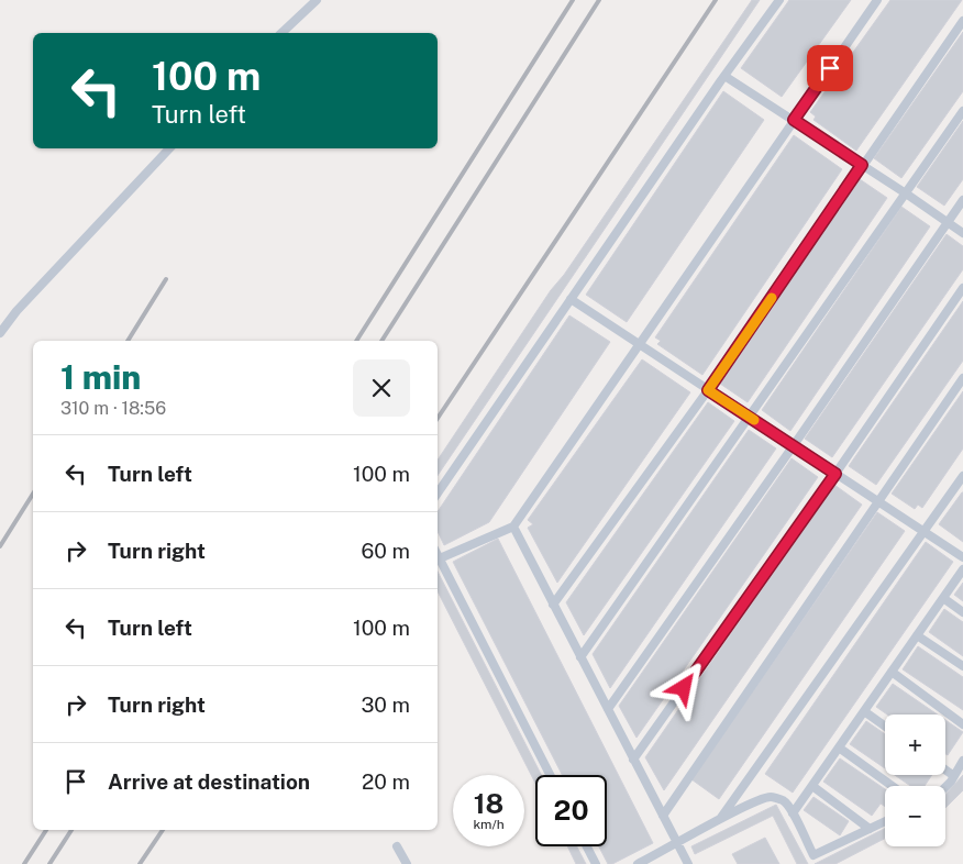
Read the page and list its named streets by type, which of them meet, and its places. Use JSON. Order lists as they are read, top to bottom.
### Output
{
  "page": {
    "turn": ["100 m", "Turn left"],
    "heading": ["1 min", "310 m · 18:56"],
    "list": [
      {
        "name": "Turn left",
        "value": "100 m"
      },
      {
        "name": "Turn right",
        "value": "60 m"
      },
      {
        "name": "Turn left",
        "value": "100 m"
      },
      {
        "name": "Turn right",
        "value": "30 m"
      },
      {
        "name": "Arrive at destination",
        "value": "20 m"
      }
    ],
    "map_buttons": ["+", "−"],
    "speed": "18 km/h",
    "limit": "20"
  }
}
